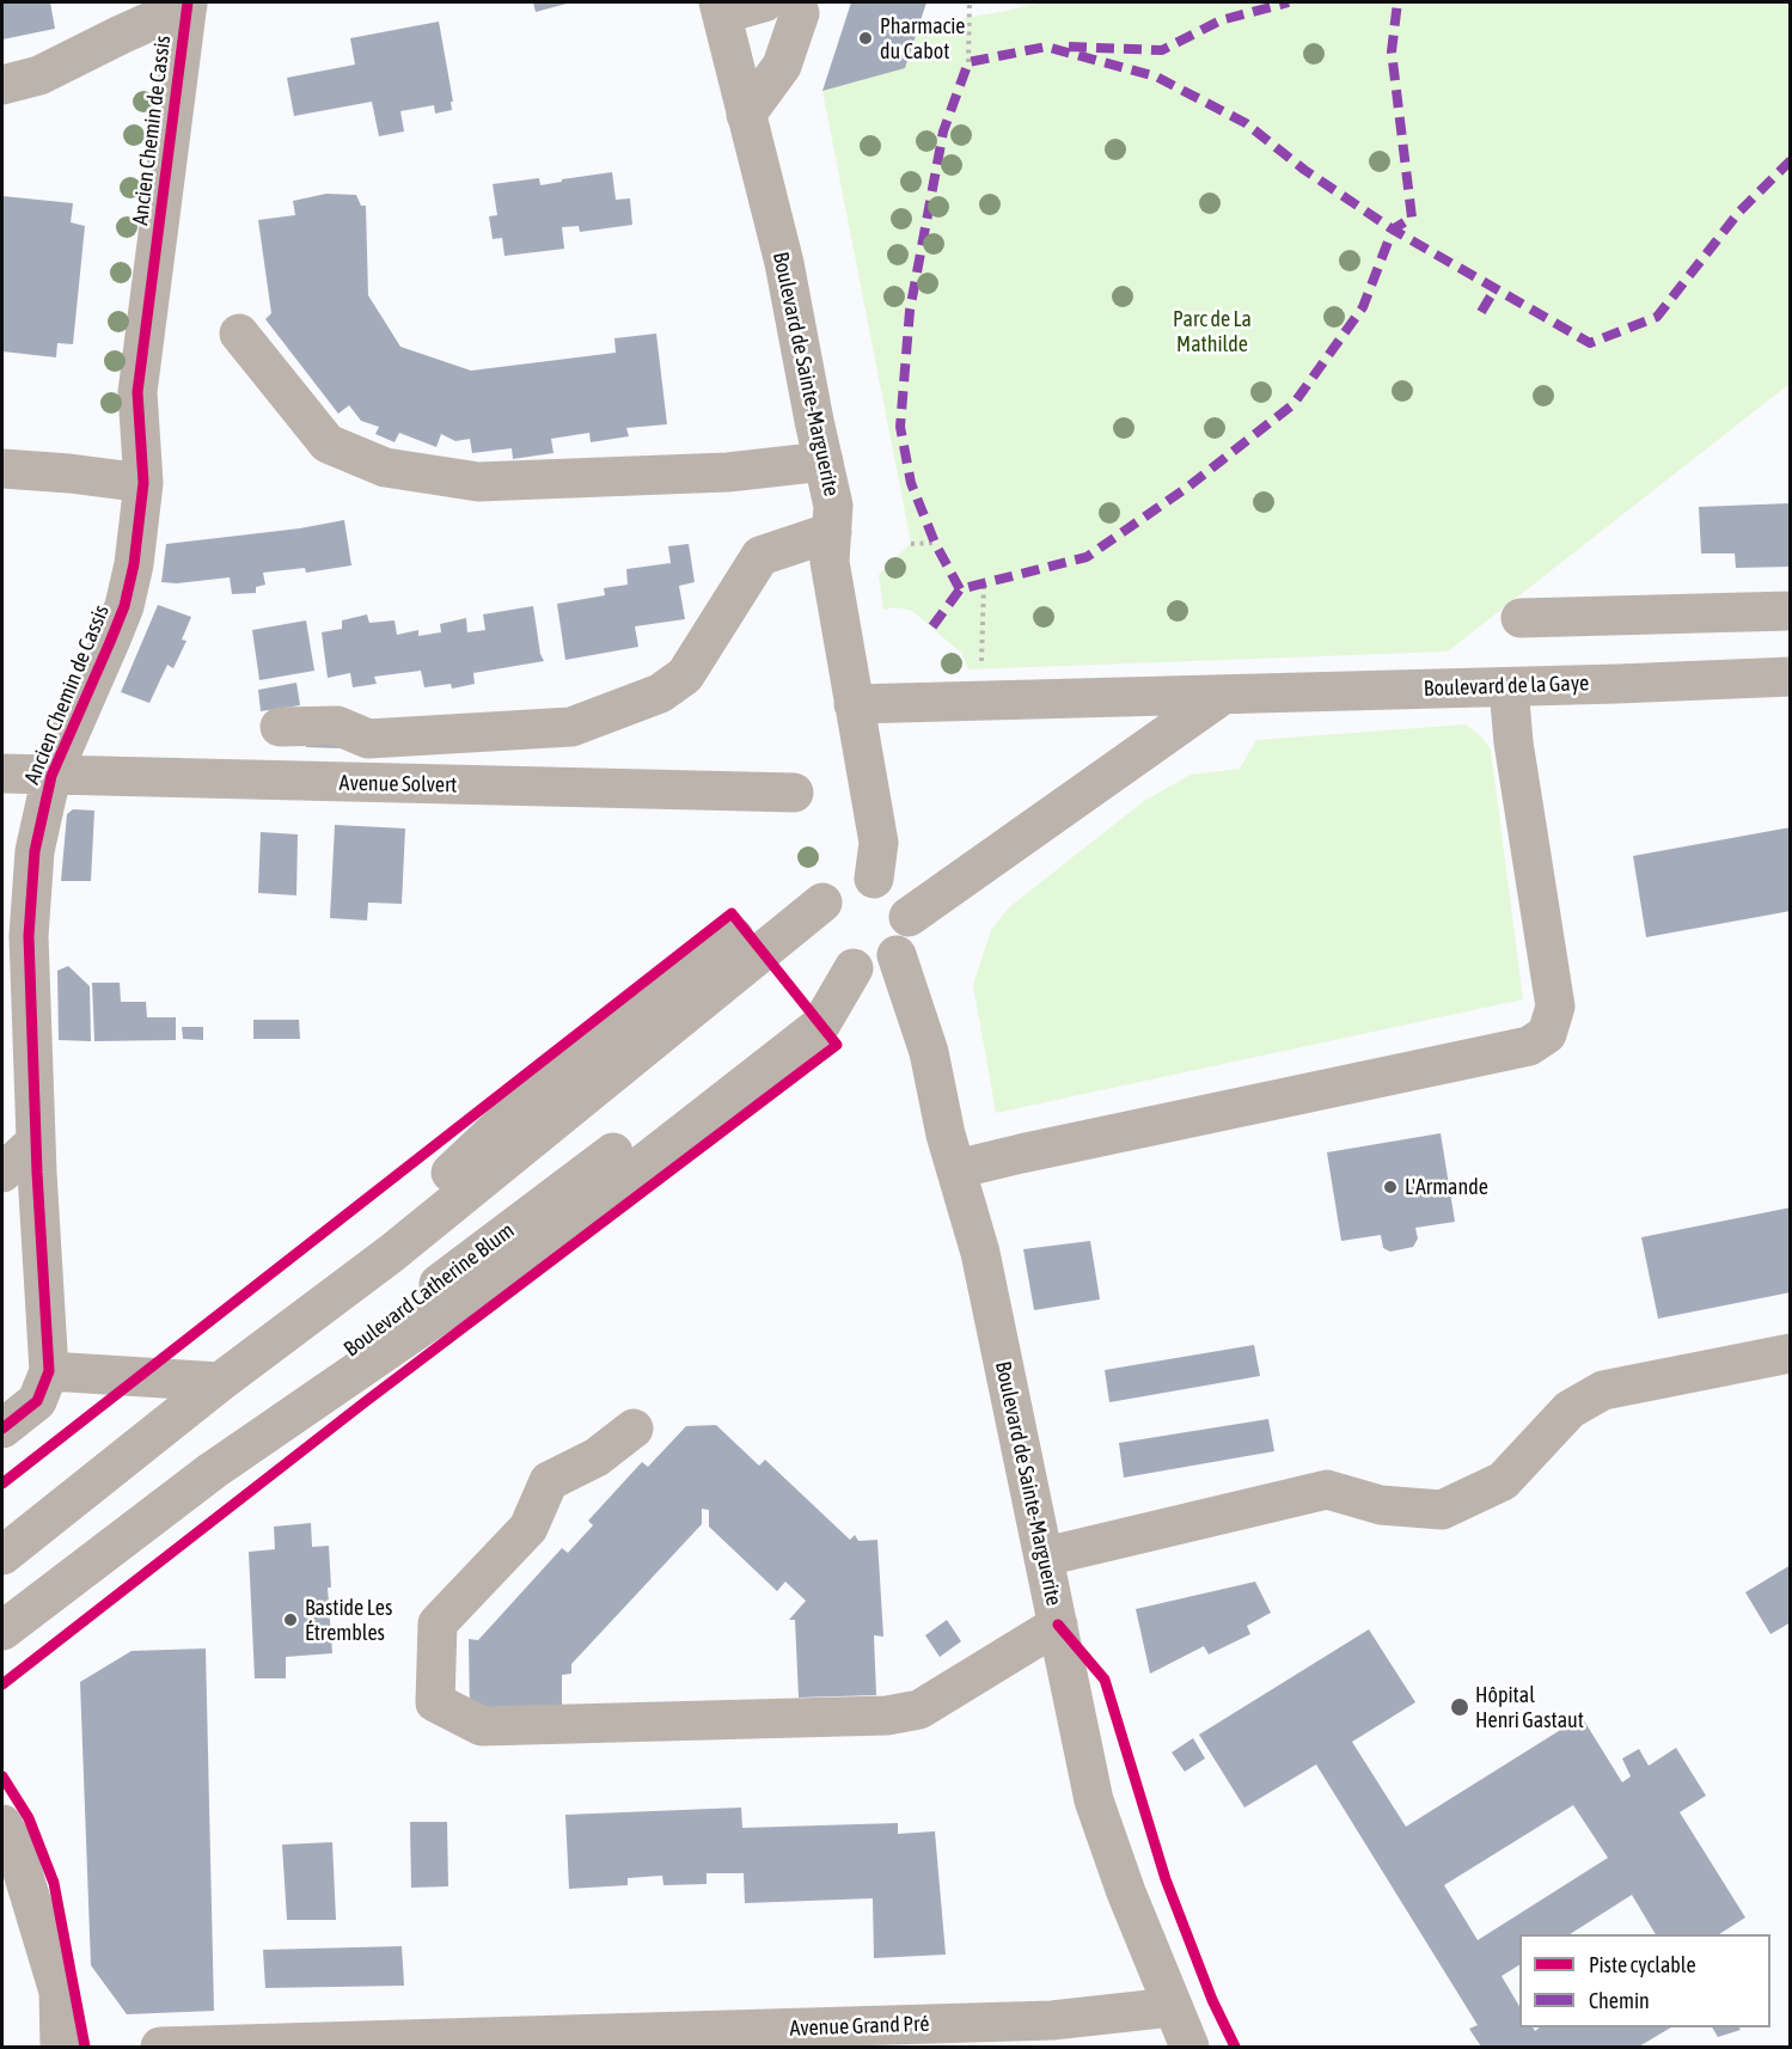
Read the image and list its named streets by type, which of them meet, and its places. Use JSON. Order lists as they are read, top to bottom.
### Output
{
  "streets": {
    "street": [
      "Ancien Chemin de Cassis",
      "Boulevard de Sainte-Marguerite",
      "Boulevard de la Gaye",
      "Avenue Solvert",
      "Boulevard Catherine Blum",
      "Avenue Grand Pré"
    ]
  },
  "crossings": [
    ["Ancien Chemin de Cassis", "Avenue Solvert"],
    ["Boulevard de Sainte-Marguerite", "Boulevard de la Gaye"],
    ["Boulevard de Sainte-Marguerite", "Boulevard Catherine Blum"],
    ["Boulevard de Sainte-Marguerite", "Avenue Grand Pré"]
  ],
  "parks": ["Parc de La Mathilde"],
  "places": [
    "Pharmacie du Cabot",
    "L'Armande",
    "Bastide Les Étrembles",
    "Hôpital Henri Gastaut"
  ],
  "legend": ["Piste cyclable", "Chemin"]
}
